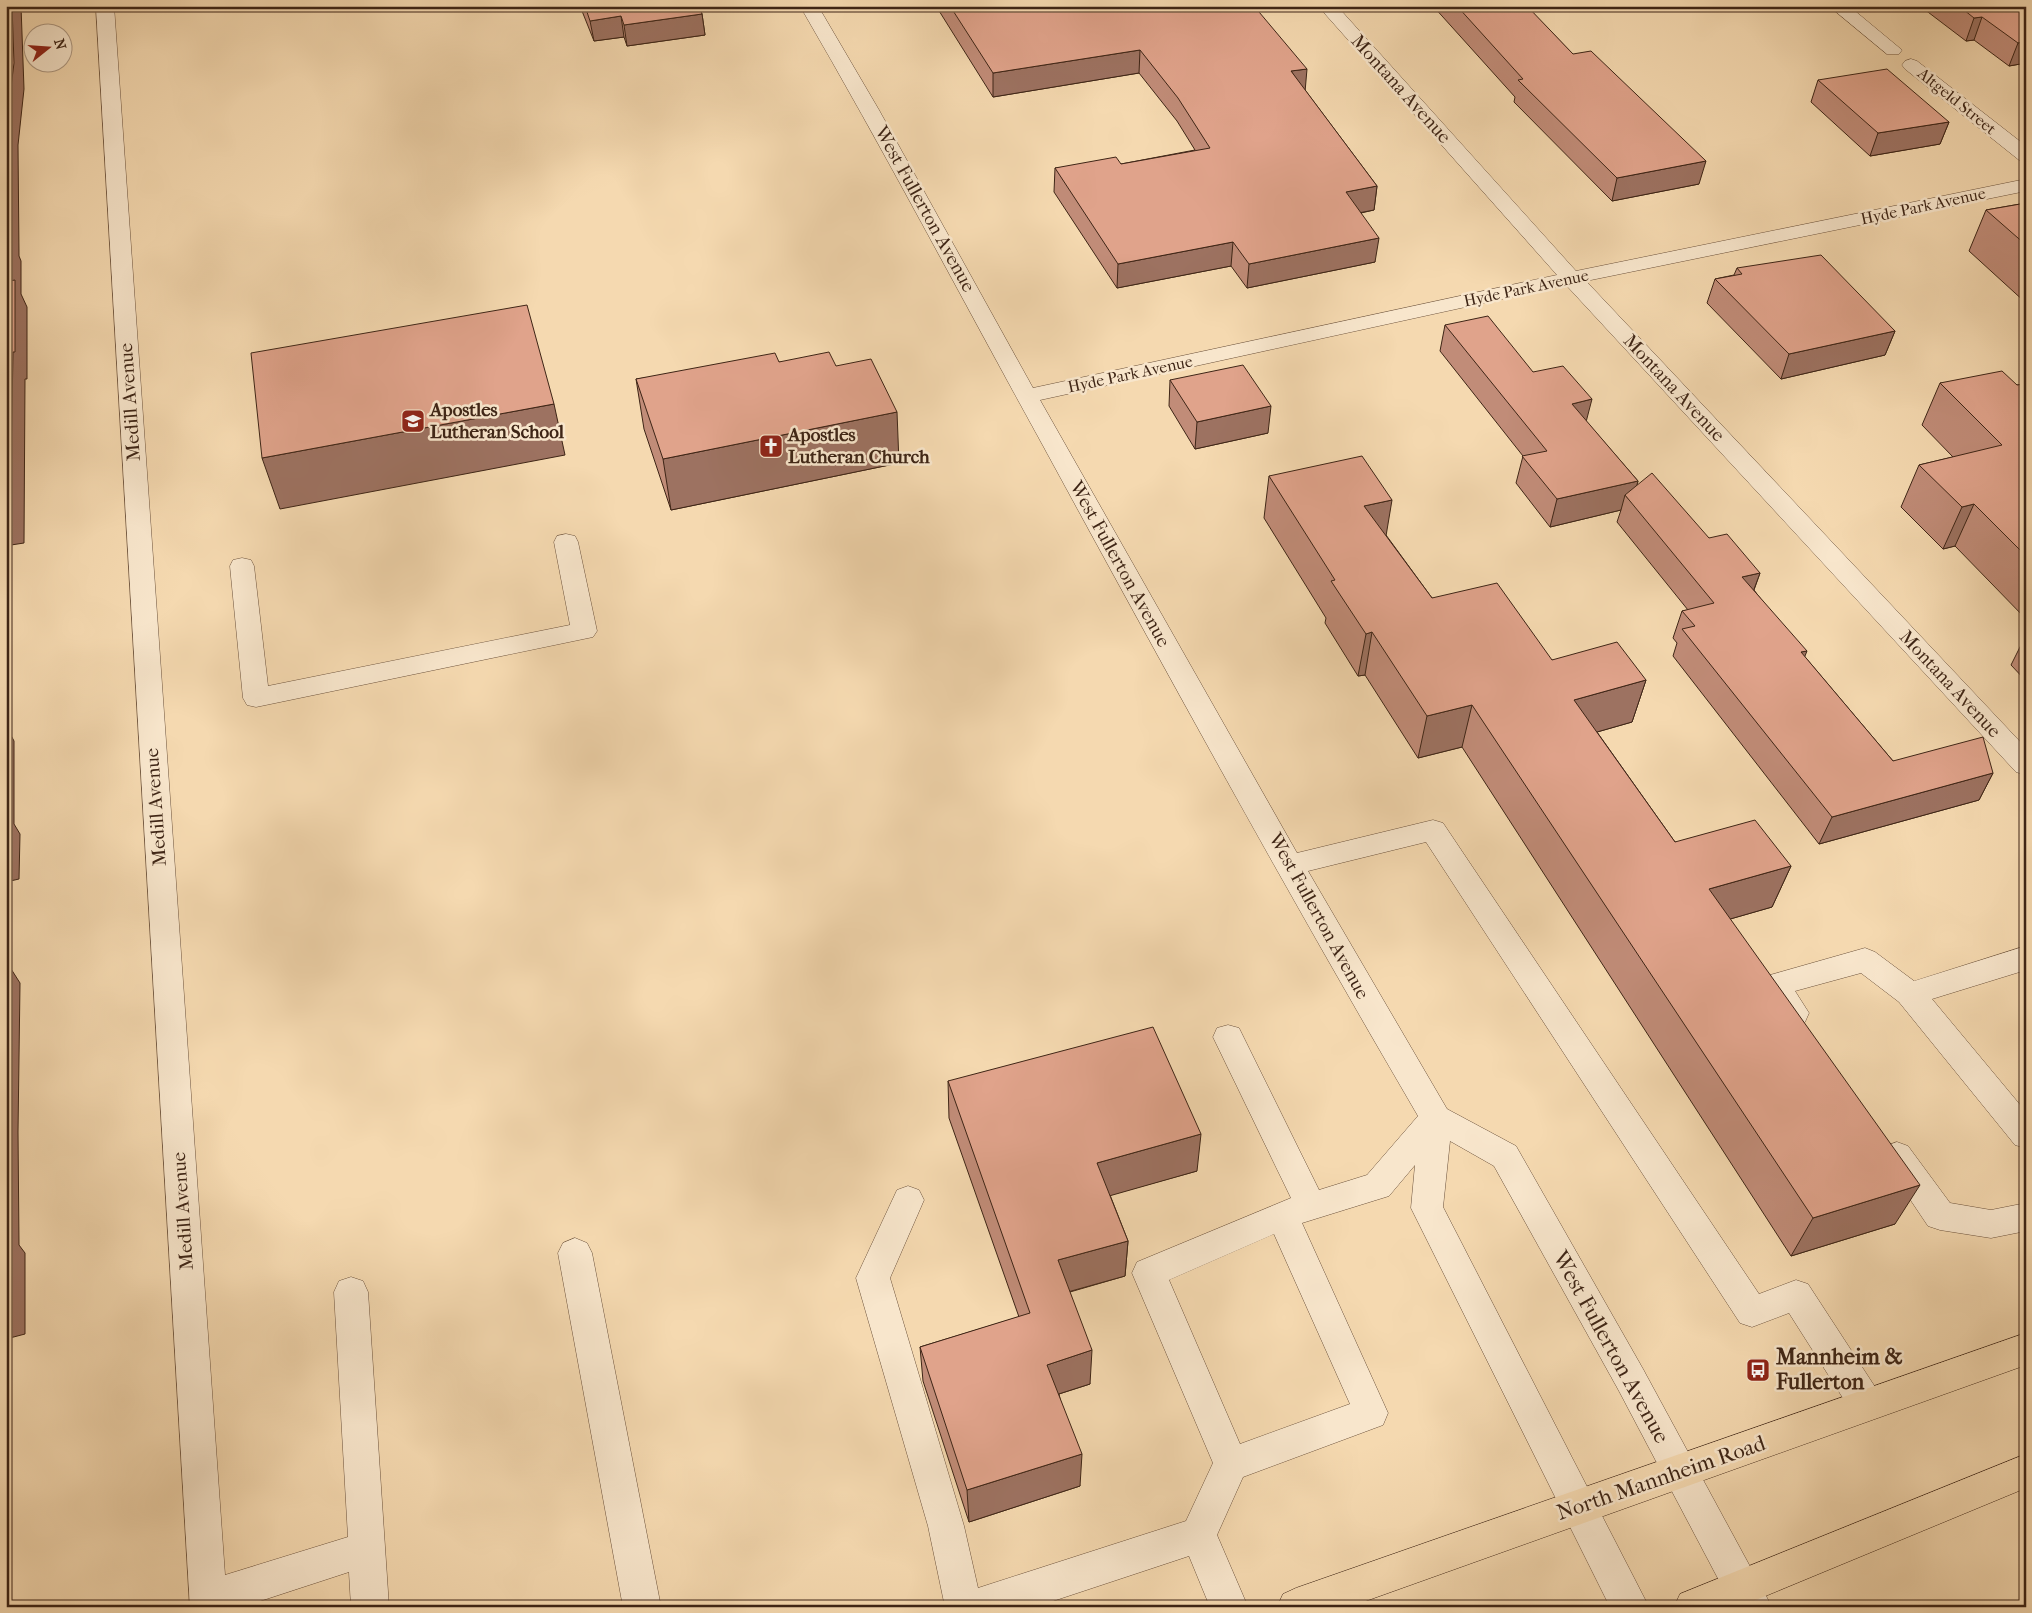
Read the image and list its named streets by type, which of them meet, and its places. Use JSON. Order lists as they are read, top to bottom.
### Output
{
  "streets": {
    "main road": ["North Mannheim Road"],
    "street": [
      "Montana Avenue",
      "Altgeld Street",
      "Hyde Park Avenue",
      "West Fullerton Avenue",
      "Medill Avenue"
    ]
  },
  "crossings": [
    ["Montana Avenue", "Hyde Park Avenue"],
    ["Hyde Park Avenue", "West Fullerton Avenue"],
    ["West Fullerton Avenue", "North Mannheim Road"]
  ],
  "places": {
    "school or university": ["Apostles Lutheran School"],
    "church": ["Apostles Lutheran Church"],
    "bus stop": ["Mannheim & Fullerton"]
  },
  "north": "right"
}
